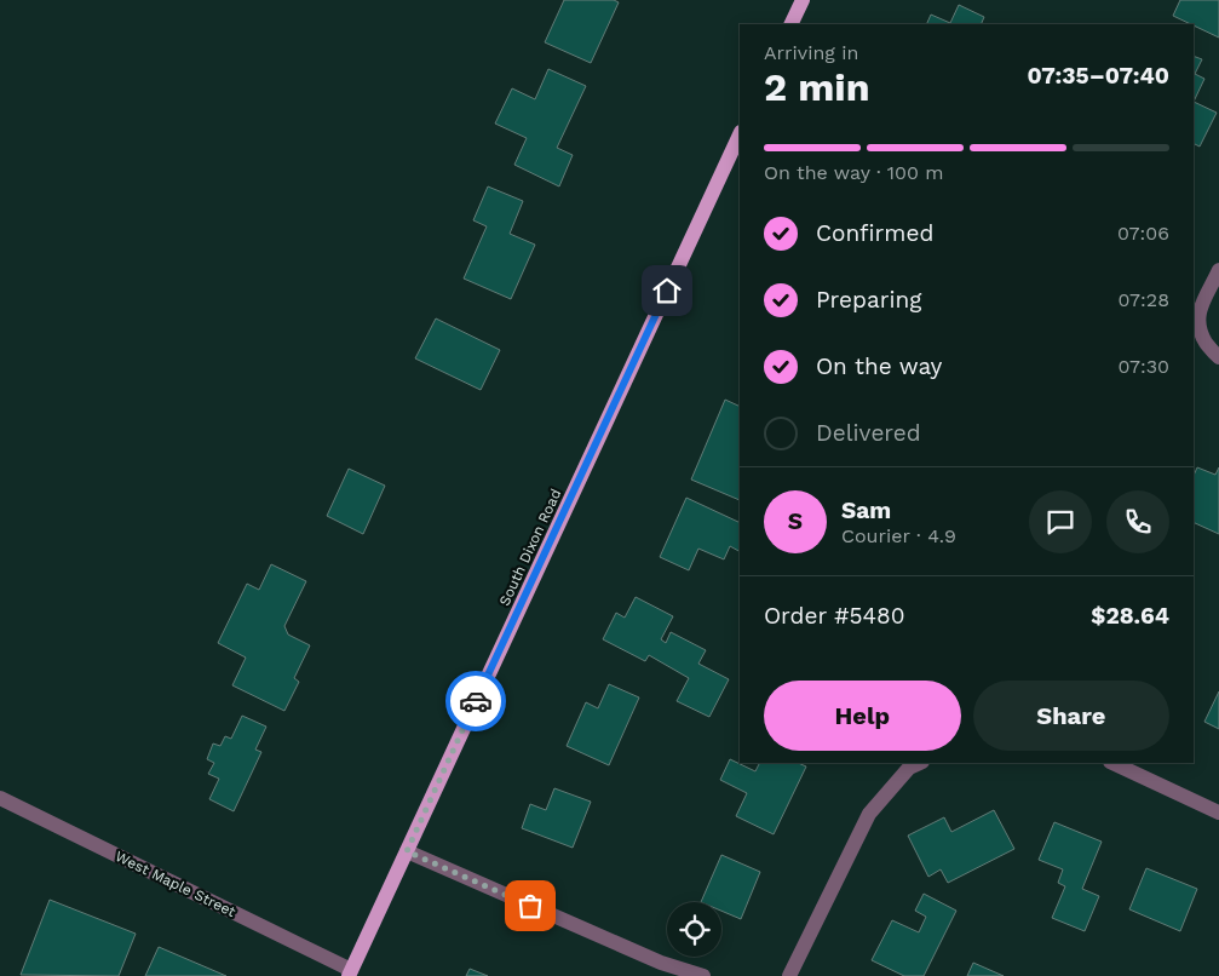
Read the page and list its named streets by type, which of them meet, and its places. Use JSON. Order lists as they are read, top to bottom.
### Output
{
  "streets": {
    "main road": ["South Dixon Road"],
    "street": ["West Maple Street"]
  },
  "crossings": [
    ["South Dixon Road", "West Maple Street"]
  ],
  "page": {
    "heading": ["2 min", "Arriving in", "07:35–07:40"],
    "panel": [
      "Sam",
      "Courier · 4.9",
      "Order #5480",
      "$28.64"
    ],
    "bar": "On the way · 100 m",
    "list": [
      ["Confirmed", "07:06"],
      ["Preparing", "07:28"],
      ["On the way", "07:30"],
      "Delivered"
    ],
    "round": "S",
    "buttons": ["Help", "Share"]
  }
}
